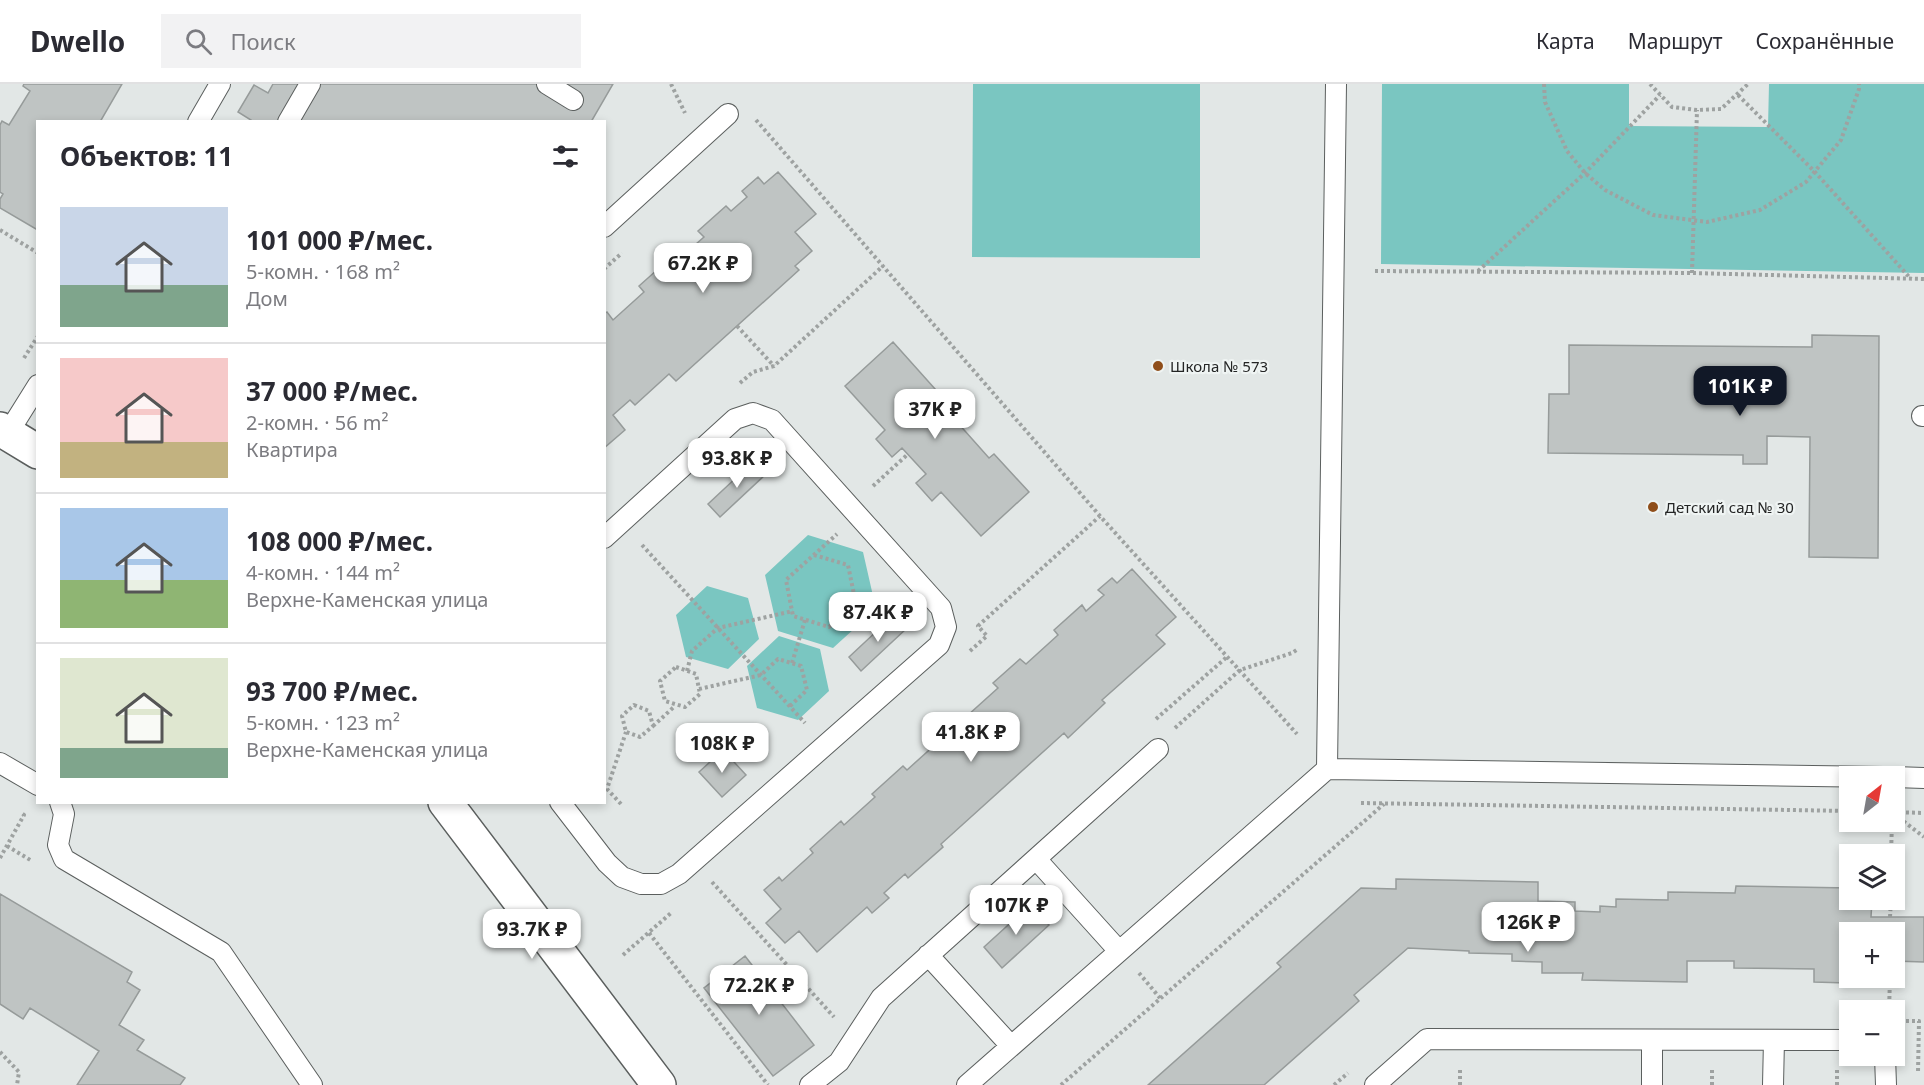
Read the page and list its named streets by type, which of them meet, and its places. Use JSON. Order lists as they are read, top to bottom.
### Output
{
  "places": ["Школа № 573", "Детский сад № 30"],
  "north": "top right",
  "page": {
    "header": "Dwello",
    "search": "Поиск",
    "nav": ["Карта", "Маршрут", "Сохранённые"],
    "heading": "Объектов: 11",
    "list": [
      {
        "name": "101 000 ₽/мес.",
        "note": "5-комн. · 168 m² · Дом"
      },
      {
        "name": "37 000 ₽/мес.",
        "note": "2-комн. · 56 m² · Квартира"
      },
      {
        "name": "108 000 ₽/мес.",
        "note": "4-комн. · 144 m² · Верхне-Каменская улица"
      },
      {
        "name": "93 700 ₽/мес.",
        "note": "5-комн. · 123 m² · Верхне-Каменская улица"
      }
    ],
    "price": [
      "67.2K ₽",
      "101K ₽",
      "37K ₽",
      "93.8K ₽",
      "87.4K ₽",
      "41.8K ₽",
      "108K ₽",
      "107K ₽",
      "126K ₽",
      "93.7K ₽",
      "72.2K ₽"
    ],
    "map_buttons": ["+", "−"]
  }
}
